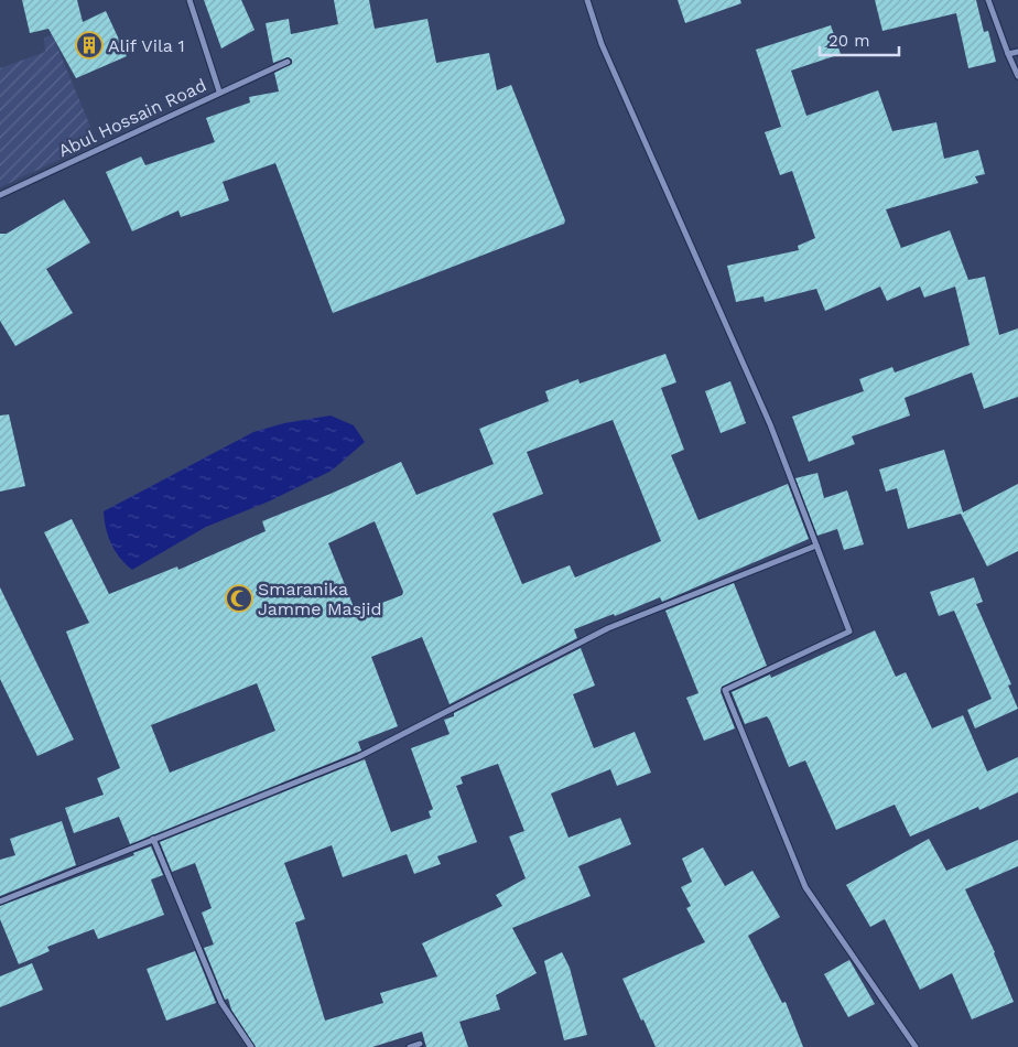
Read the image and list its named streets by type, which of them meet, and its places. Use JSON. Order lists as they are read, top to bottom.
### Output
{
  "streets": {
    "street": ["Abul Hossain Road"]
  },
  "places": {
    "building": ["Alif Vila 1"],
    "mosque": ["Smaranika Jamme Masjid"]
  },
  "scale_bar": "20 m"
}
